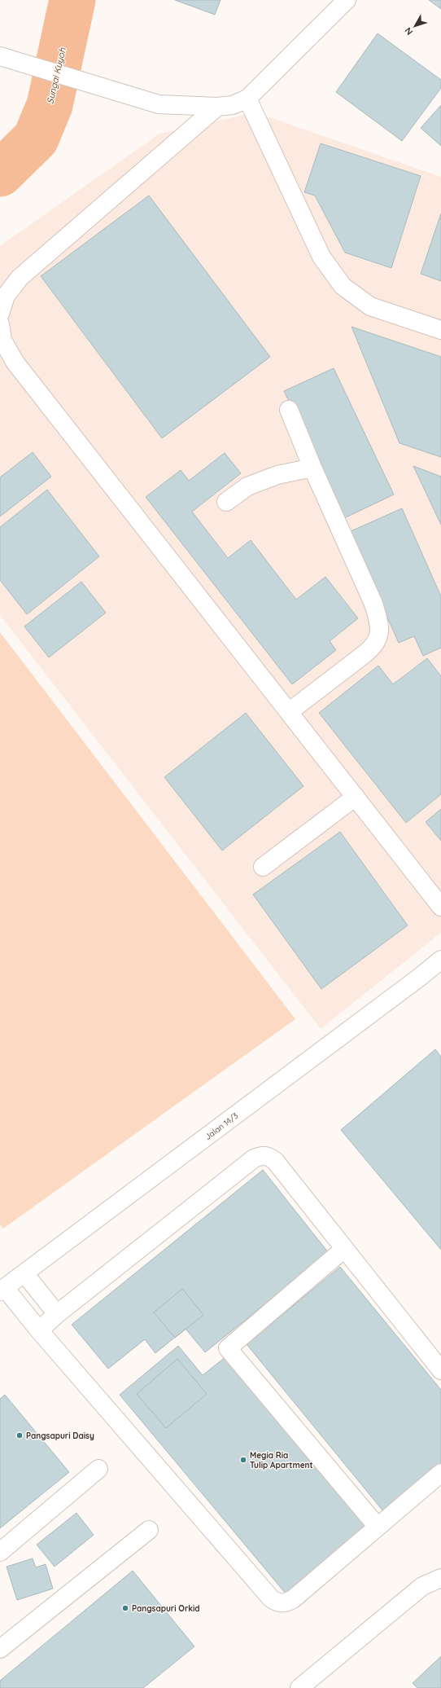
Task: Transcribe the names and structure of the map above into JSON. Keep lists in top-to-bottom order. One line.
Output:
{"streets":{"street":["Jalan 14/3"]},"water":["Sungai Kuyoh"],"places":["Pangsapuri Daisy","Megia Ria Tulip Apartment","Pangsapuri Orkid"],"north":"bottom left"}
